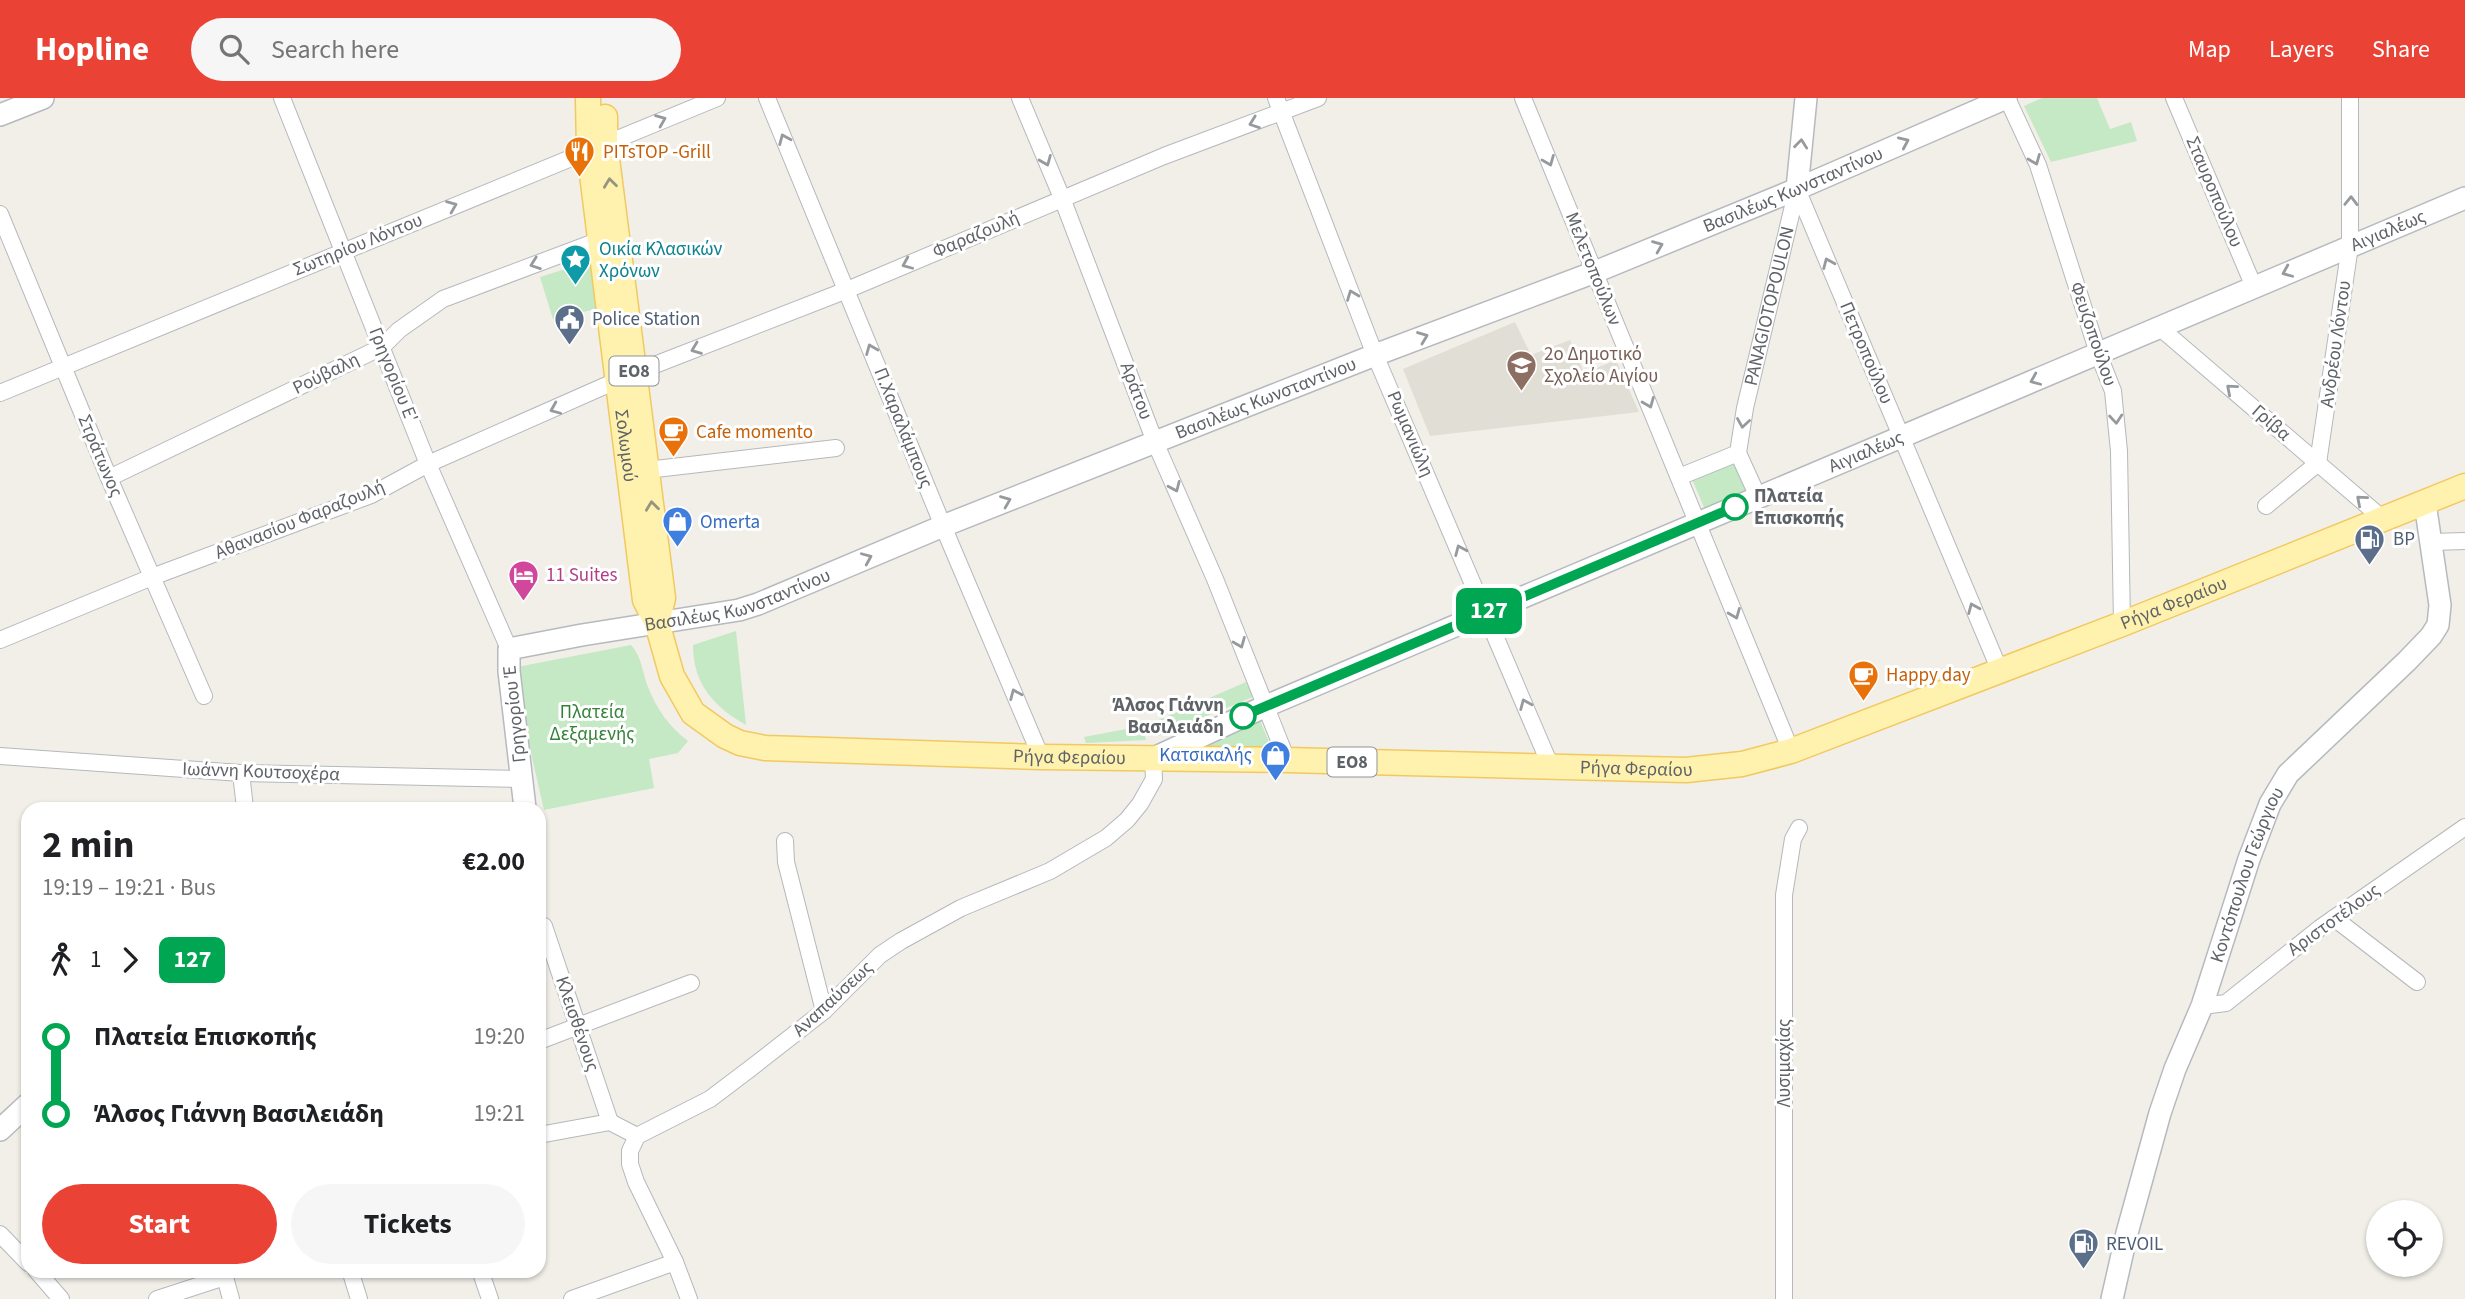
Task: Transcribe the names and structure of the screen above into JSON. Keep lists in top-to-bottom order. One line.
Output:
{"streets":{"main road":["ΕΟ8","Σολωμού","Ρήγα Φεραίου"],"street":["Βασιλέως Κωνσταντίνου","Σταυροπούλου","Αιγιαλέως","Φαραζουλή","Σωτηρίου Λόντου","Μελετοπούλων","PANAGIOTOPOULON","Φευζοπούλου","Ανδρέου Λόντου","Πετροπούλου","Ρούβαλη","Γρηγορίου Ε'","Αράτου","Γρίβα","Π.Χαραλάμπους","Ρωμανιώλη","Στράτωνος","Αθανασίου Φαραζουλή","Γρηγορίου Έ","Ιωάννη Κουτσοχέρα","Κοντόπουλου Γεώργιου","Αριστοτέλους","Αναπαύσεως","Κλεισθένους","Λυσιμαχίας"]},"crossings":[["Βασιλέως Κωνσταντίνου","Μελετοπούλων"],["Βασιλέως Κωνσταντίνου","PANAGIOTOPOULON"],["Βασιλέως Κωνσταντίνου","Φευζοπούλου"],["Βασιλέως Κωνσταντίνου","Πετροπούλου"],["Βασιλέως Κωνσταντίνου","Γρηγορίου Ε'"],["Βασιλέως Κωνσταντίνου","Αράτου"],["Βασιλέως Κωνσταντίνου","Π.Χαραλάμπους"],["Βασιλέως Κωνσταντίνου","Ρωμανιώλη"],["Βασιλέως Κωνσταντίνου","Σολωμού"],["Βασιλέως Κωνσταντίνου","Γρηγορίου Έ"],["Σταυροπούλου","Αιγιαλέως"],["Αιγιαλέως","Μελετοπούλων"],["Αιγιαλέως","Φευζοπούλου"],["Αιγιαλέως","Ανδρέου Λόντου"],["Αιγιαλέως","Πετροπούλου"],["Αιγιαλέως","Αράτου"],["Αιγιαλέως","Γρίβα"],["Αιγιαλέως","Ρωμανιώλη"],["Αιγιαλέως","Ρήγα Φεραίου"],["Αιγιαλέως","Αναπαύσεως"],["Φαραζουλή","Αράτου"],["Φαραζουλή","Π.Χαραλάμπους"],["Φαραζουλή","Ρωμανιώλη"],["Φαραζουλή","Σολωμού"],["Φαραζουλή","Αθανασίου Φαραζουλή"],["Σωτηρίου Λόντου","Γρηγορίου Ε'"],["Σωτηρίου Λόντου","Σολωμού"],["Σωτηρίου Λόντου","Στράτωνος"],["Μελετοπούλων","Ρήγα Φεραίου"],["PANAGIOTOPOULON","Πετροπούλου"],["Φευζοπούλου","Ρήγα Φεραίου"],["Ανδρέου Λόντου","Γρίβα"],["Πετροπούλου","Ρήγα Φεραίου"],["Ρούβαλη","Γρηγορίου Ε'"],["Ρούβαλη","Σολωμού"],["Ρούβαλη","Στράτωνος"],["Γρηγορίου Ε'","Αθανασίου Φαραζουλή"],["Γρηγορίου Ε'","Γρηγορίου Έ"],["Αράτου","Ρήγα Φεραίου"],["Γρίβα","Ρήγα Φεραίου"],["Π.Χαραλάμπους","Ρήγα Φεραίου"],["Ρωμανιώλη","Ρήγα Φεραίου"],["Σολωμού","Αθανασίου Φαραζουλή"],["Σολωμού","Ρήγα Φεραίου"],["Στράτωνος","Αθανασίου Φαραζουλή"],["Ρήγα Φεραίου","Κοντόπουλου Γεώργιου"],["Ρήγα Φεραίου","Αναπαύσεως"],["Γρηγορίου Έ","Ιωάννη Κουτσοχέρα"],["Κοντόπουλου Γεώργιου","Αριστοτέλους"]],"one_way":["Βασιλέως Κωνσταντίνου","Φαραζουλή","Σωτηρίου Λόντου","Μελετοπούλων","Φευζοπούλου","Ανδρέου Λόντου","Πετροπούλου","Ρούβαλη","Αράτου","Γρίβα","Π.Χαραλάμπους","Ρωμανιώλη"],"parks":["Πλατεία Δεξαμενής"],"places":{"restaurant":["PITsTOP -Grill"],"place":["Οικία Κλασικών Χρόνων"],"public building":["Police Station"],"school or university":["2ο Δημοτικό Σχολείο Αιγίου"],"cafe":["Cafe momento","Happy day"],"other":["Πλατεία Επισκοπής","Άλσος Γιάννη Βασιλειάδη"],"shop":["Omerta","Κατσικαλής"],"fuel station":["BP","REVOIL"],"hotel":["11 Suites"]},"lines":["bus line 127"],"page":{"header":"Hopline","search":"Search here","nav":["Map","Layers","Share"],"on_map":"127","heading":["2 min","19:19 – 19:21 · Bus","€2.00"],"legs":["1","127"],"list":[{"name":"Πλατεία Επισκοπής","value":"19:20"},{"name":"Άλσος Γιάννη Βασιλειάδη","value":"19:21"}],"buttons":["Start","Tickets"]}}
